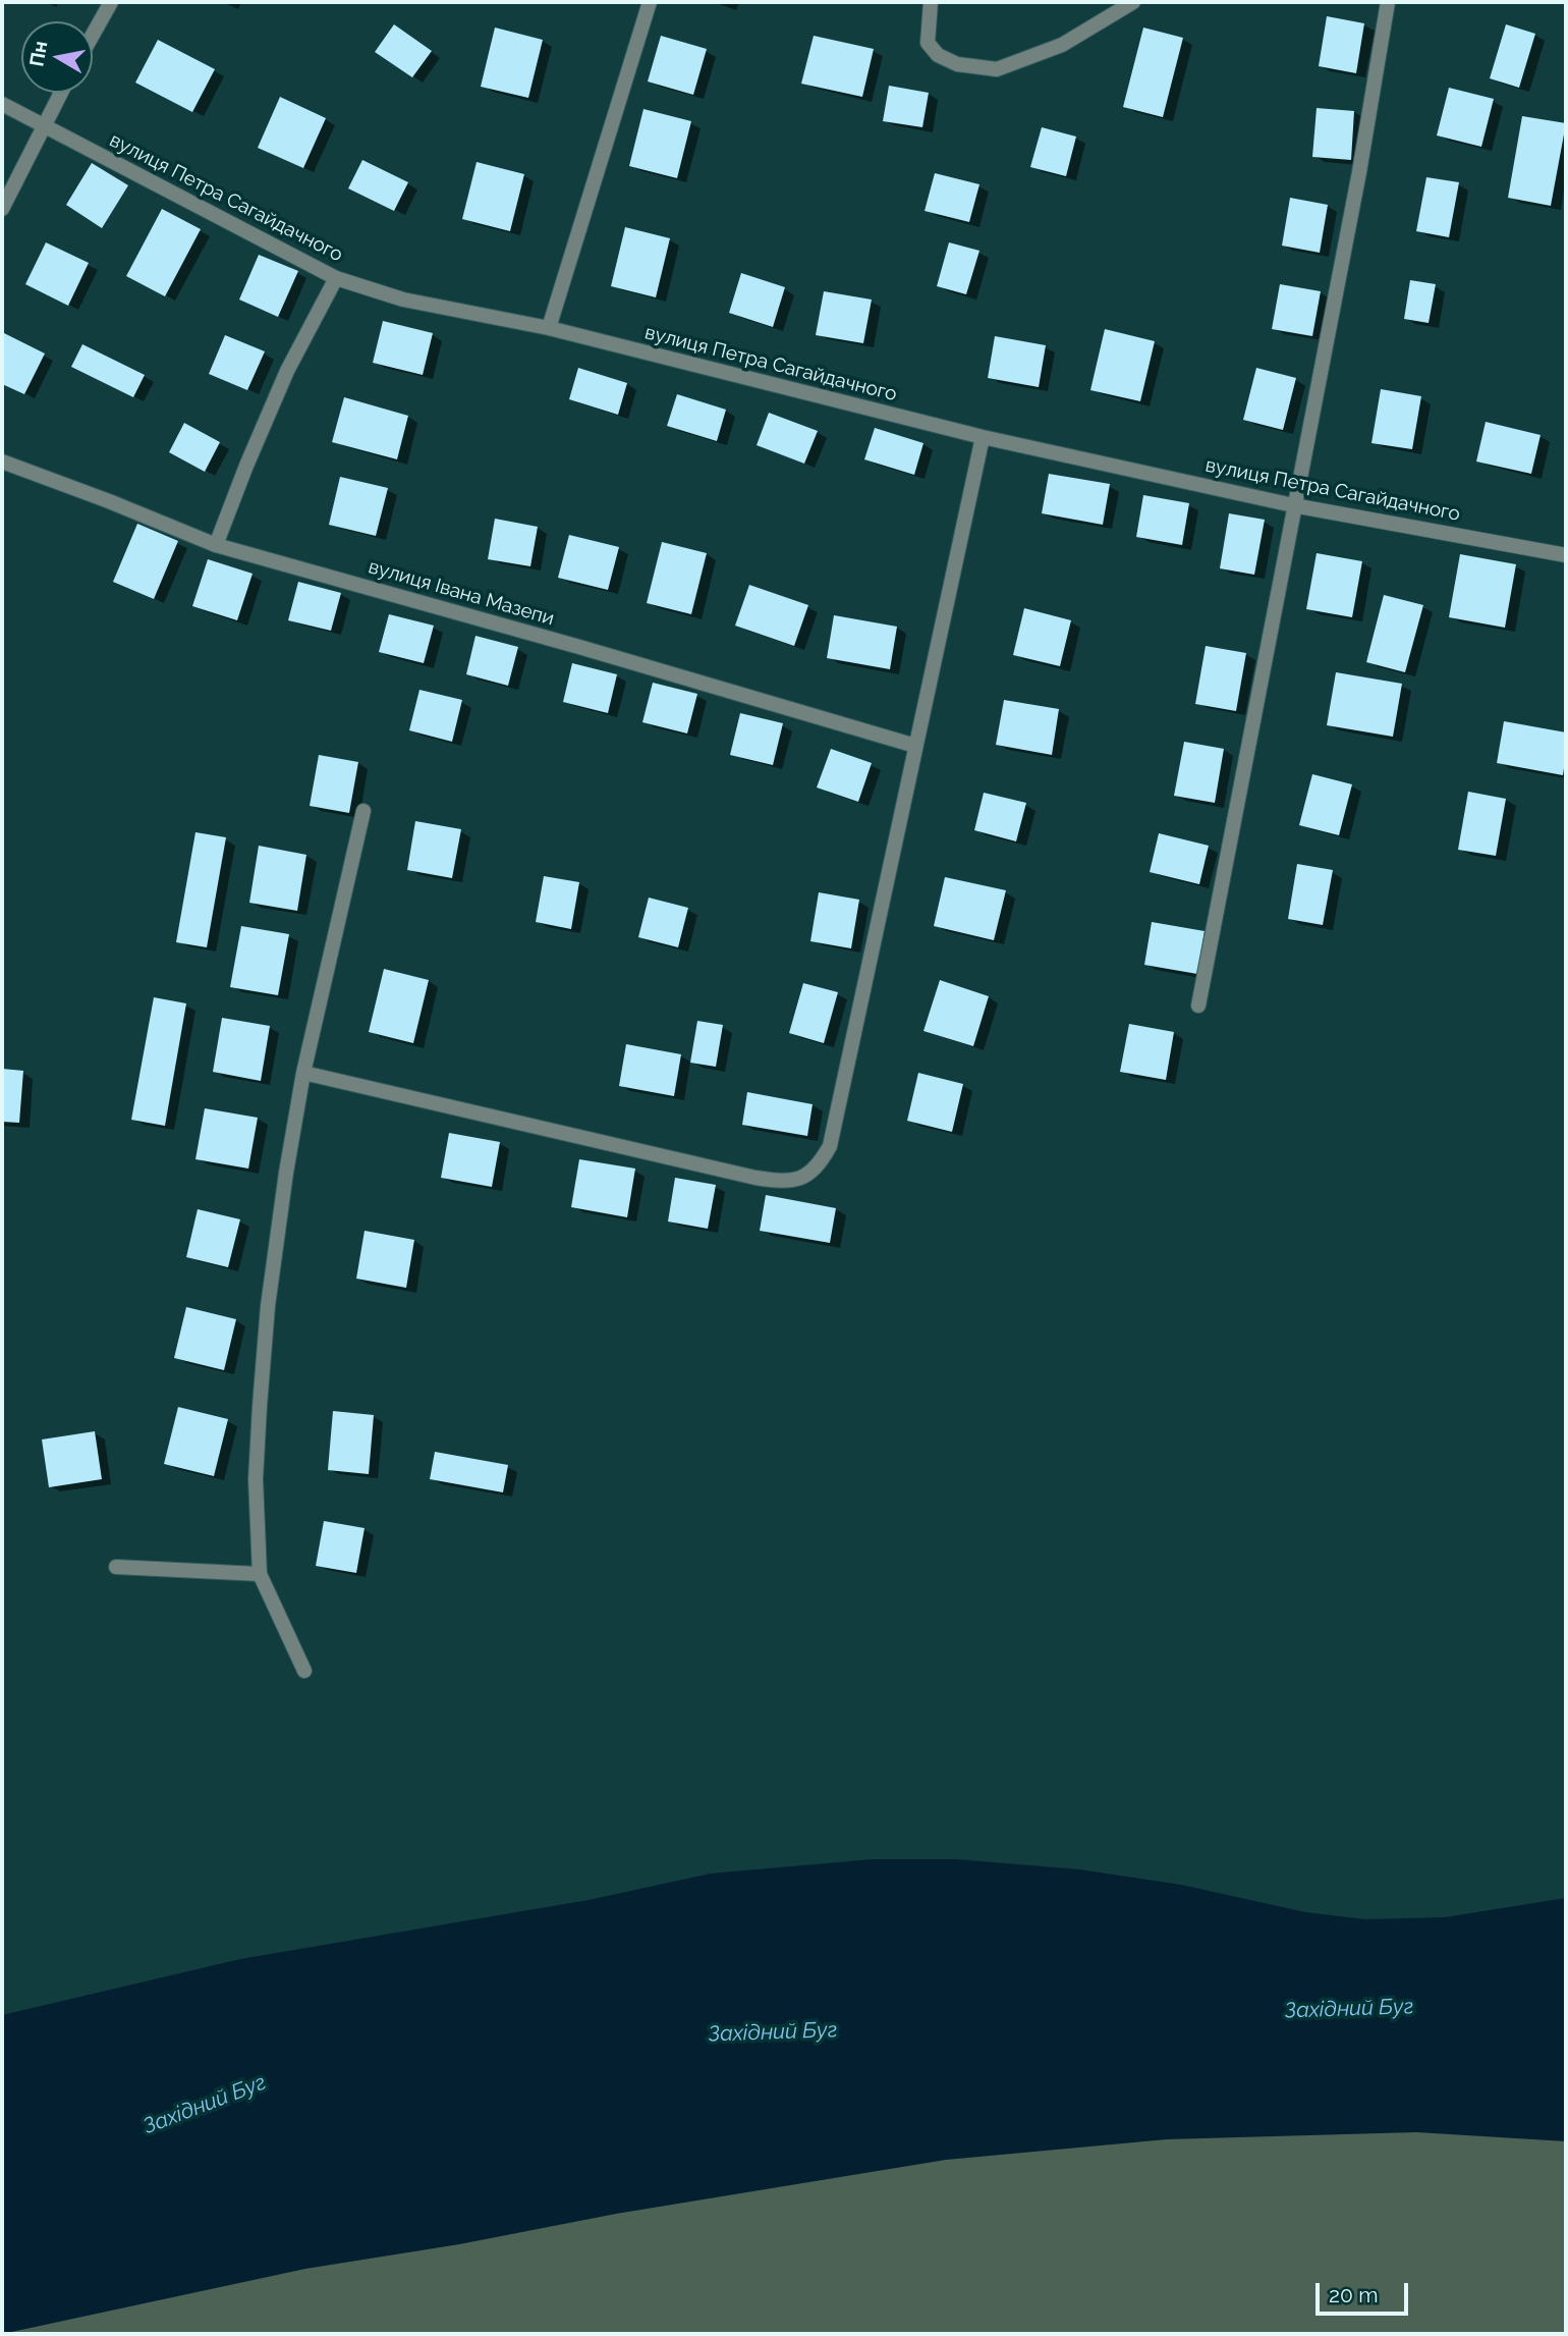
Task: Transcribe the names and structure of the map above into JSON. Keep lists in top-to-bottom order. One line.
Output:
{"streets":{"street":["вулиця Петра Сагайдачного","вулиця Івана Мазепи"]},"water":["Західний Буг"],"scale_bar":"20 m","north":"left"}
